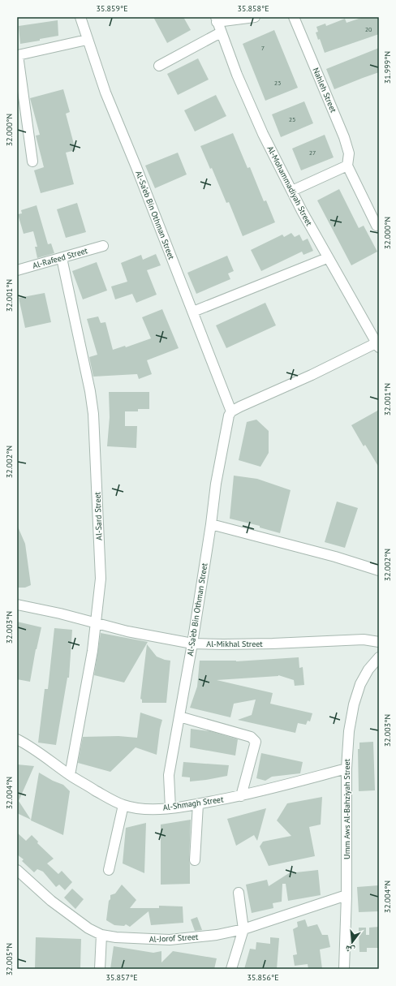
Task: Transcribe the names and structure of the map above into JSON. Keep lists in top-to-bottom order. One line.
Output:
{"streets":{"street":["Nahleh Street","Al-Mohammadiyah Street","Al-Sa‘eb Bin Othman Street","Al-Rafeed Street","Al-Sard Street","Al-Mikhal Street","Al-Shmagh Street","Umm Aws Al-Bahziyah Street","Al-Jorof Street"]},"crossings":[["Al-Sa‘eb Bin Othman Street","Al-Mikhal Street"],["Al-Sa‘eb Bin Othman Street","Al-Shmagh Street"],["Al-Rafeed Street","Al-Sard Street"],["Al-Sard Street","Al-Mikhal Street"],["Al-Sard Street","Al-Shmagh Street"],["Al-Shmagh Street","Umm Aws Al-Bahziyah Street"],["Umm Aws Al-Bahziyah Street","Al-Jorof Street"]],"house_numbers":["20","7","23","25","27"],"north":"bottom","coordinates":["35.859°E","35.858°E","31.999°N","32.000°N","32.001°N","32.002°N","32.003°N","32.004°N","32.005°N","35.857°E","35.856°E"]}
